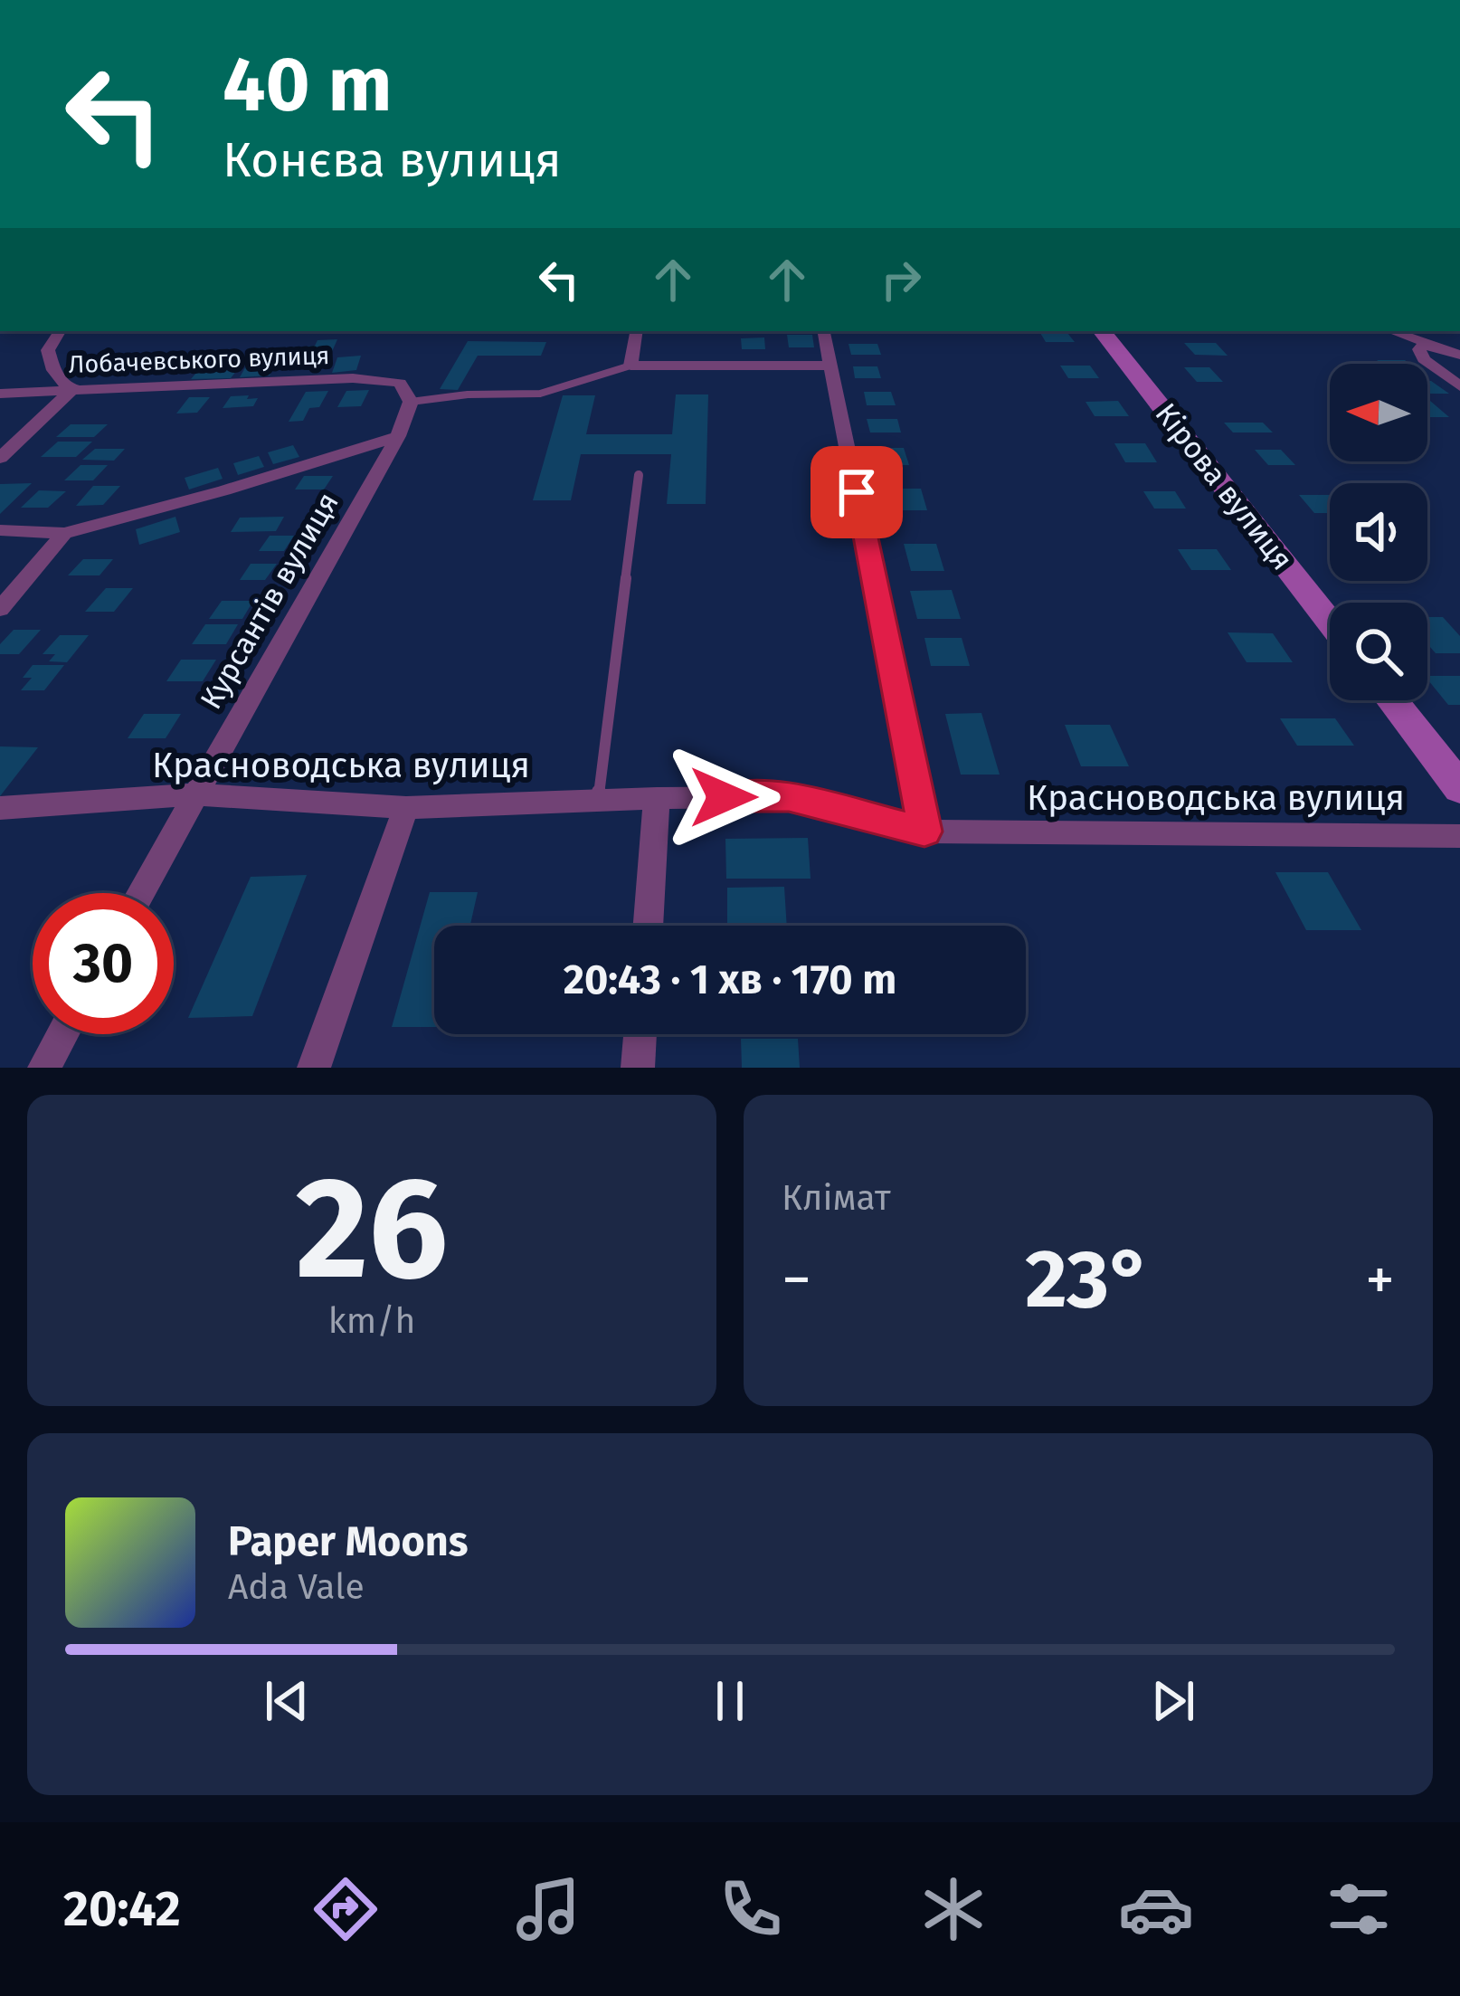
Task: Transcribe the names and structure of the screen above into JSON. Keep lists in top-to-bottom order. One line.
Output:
{"streets":{"main road":["Кірова вулиця"],"street":["Лобачевського вулиця","Курсантів вулиця","Красноводська вулиця"]},"crossings":[["Лобачевського вулиця","Курсантів вулиця"],["Курсантів вулиця","Красноводська вулиця"]],"north":"left","page":{"turn":["40 m","Конєва вулиця"],"limit":"30","trip":"20:43 · 1 хв · 170 m","tile":[["26","km/h"],"Клімат"],"heat":["−","23°","+"],"song":["Paper Moons","Ada Vale"],"tabs":"20:42"}}
